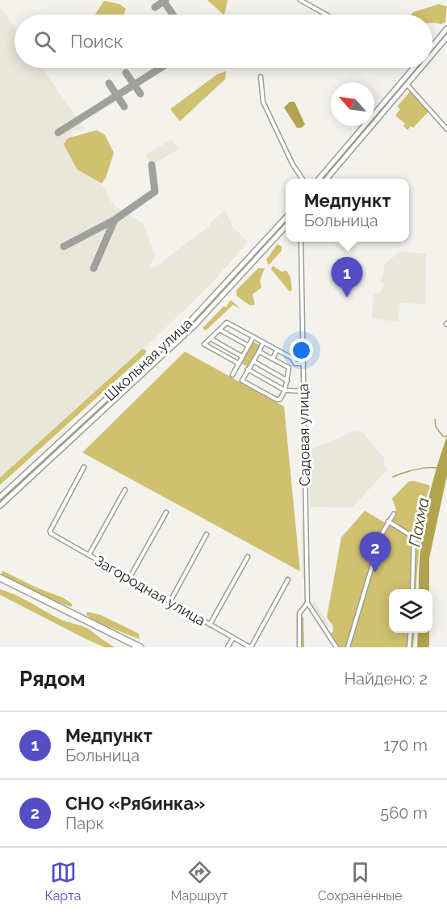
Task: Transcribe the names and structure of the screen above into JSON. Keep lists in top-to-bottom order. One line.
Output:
{"streets":{"main road":["Школьная улица"],"street":["Садовая улица","Загородная улица"]},"water":["Пахма"],"north":"top left","page":{"search":"Поиск","popup":["Медпункт","Больница"],"pins":["1","2"],"heading":["Рядом","Найдено: 2"],"list":[{"mark":"1","name":"Медпункт","note":"Больница","value":"170 m"},{"mark":"2","name":"СНО «Рябинка»","note":"Парк","value":"560 m"}],"nav":["Карта","Маршрут","Сохранённые"]}}
